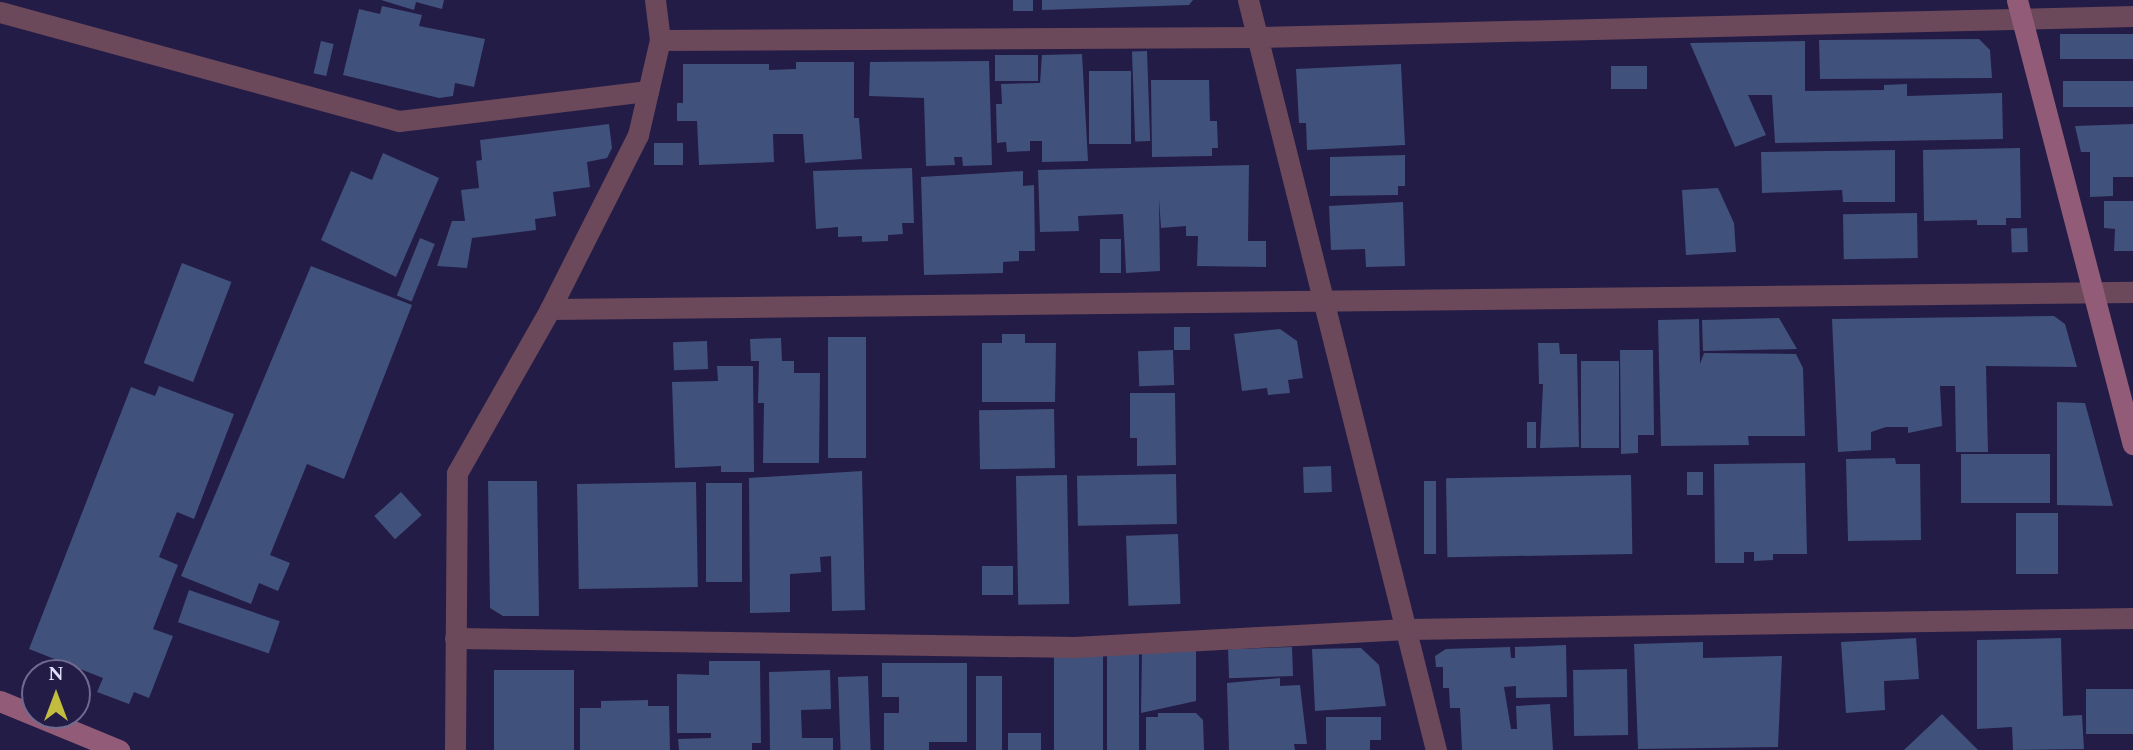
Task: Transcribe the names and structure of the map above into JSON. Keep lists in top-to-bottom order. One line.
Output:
{"north":"top"}
